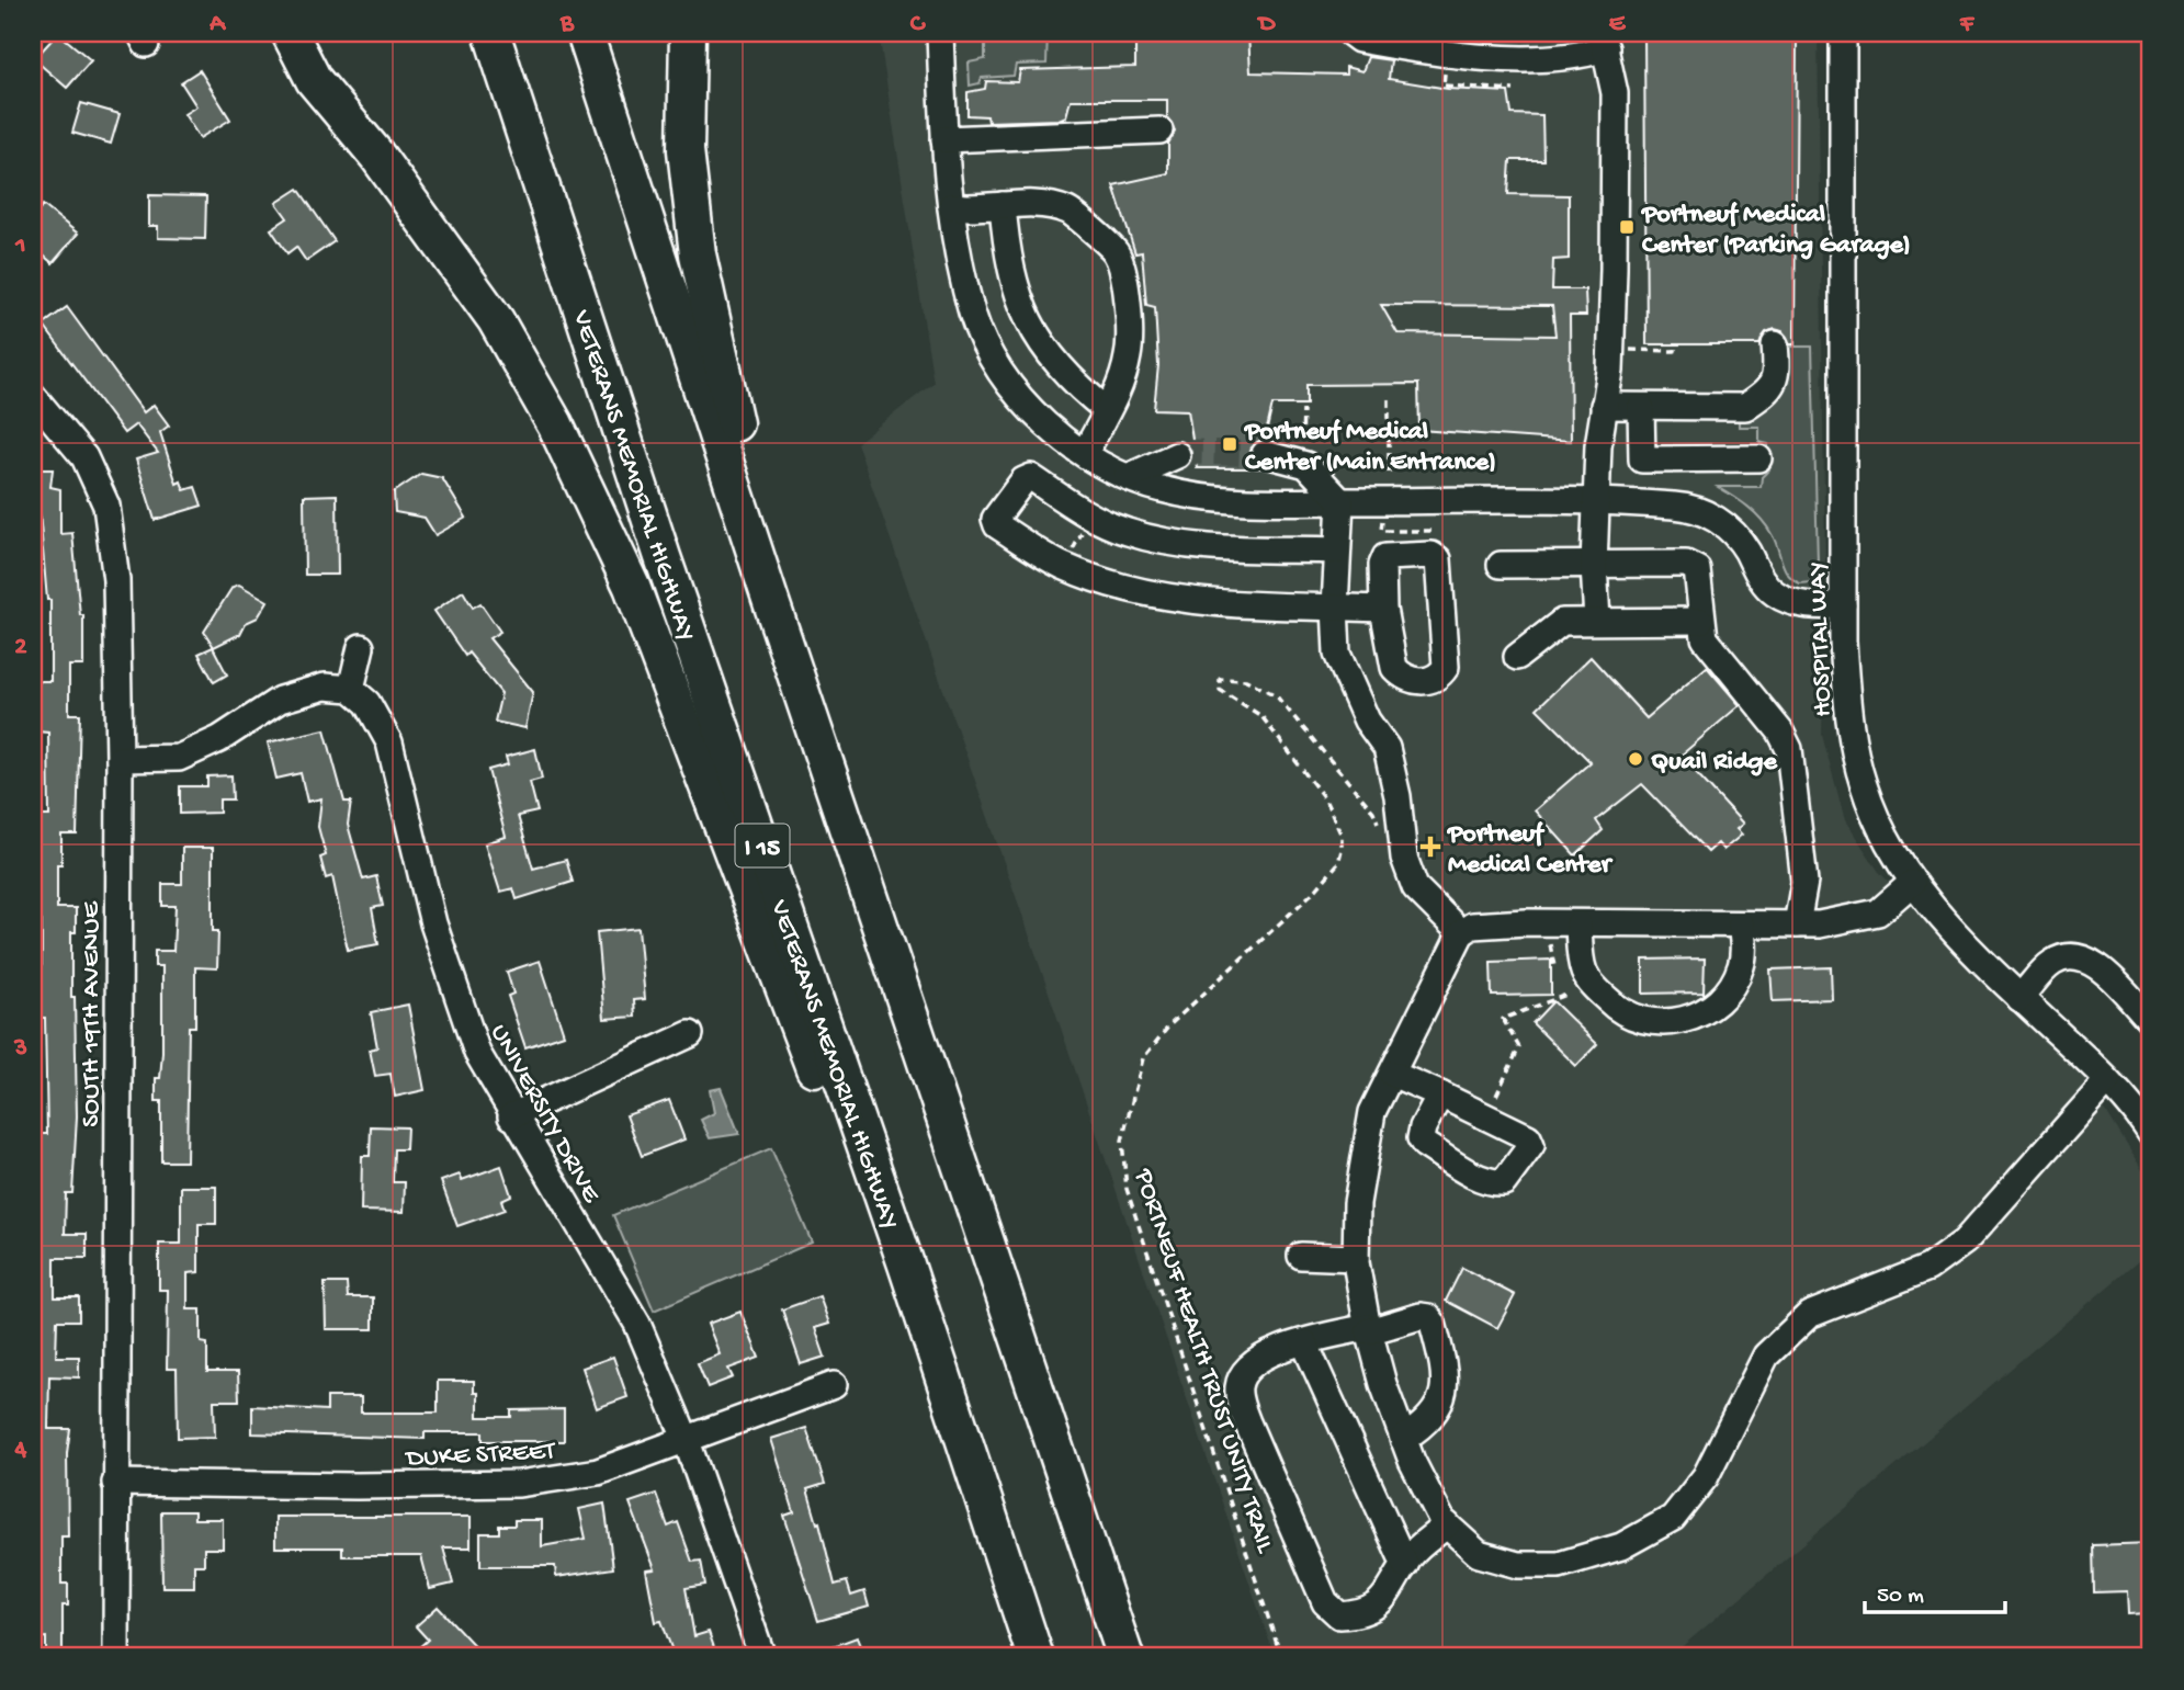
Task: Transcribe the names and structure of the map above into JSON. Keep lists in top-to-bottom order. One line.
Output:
{"streets":{"highway":["VETERANS MEMORIAL HIGHWAY","I 15"],"street":["HOSPITAL WAY","SOUTH 19TH AVENUE","UNIVERSITY DRIVE","DUKE STREET"],"path":["PORTNEUF HEALTH TRUST UNITY TRAIL"]},"crossings":[["SOUTH 19TH AVENUE","DUKE STREET"],["UNIVERSITY DRIVE","DUKE STREET"]],"places":{"transit":["Portneuf Medical Center (Parking Garage)","Portneuf Medical Center (Main Entrance)"],"other":["Quail Ridge"],"health":["Portneuf Medical Center"]},"scale_bar":"50 m","grid":{"columns":["A","B","C","D","E","F"],"rows":["1","2","3","4"]}}
